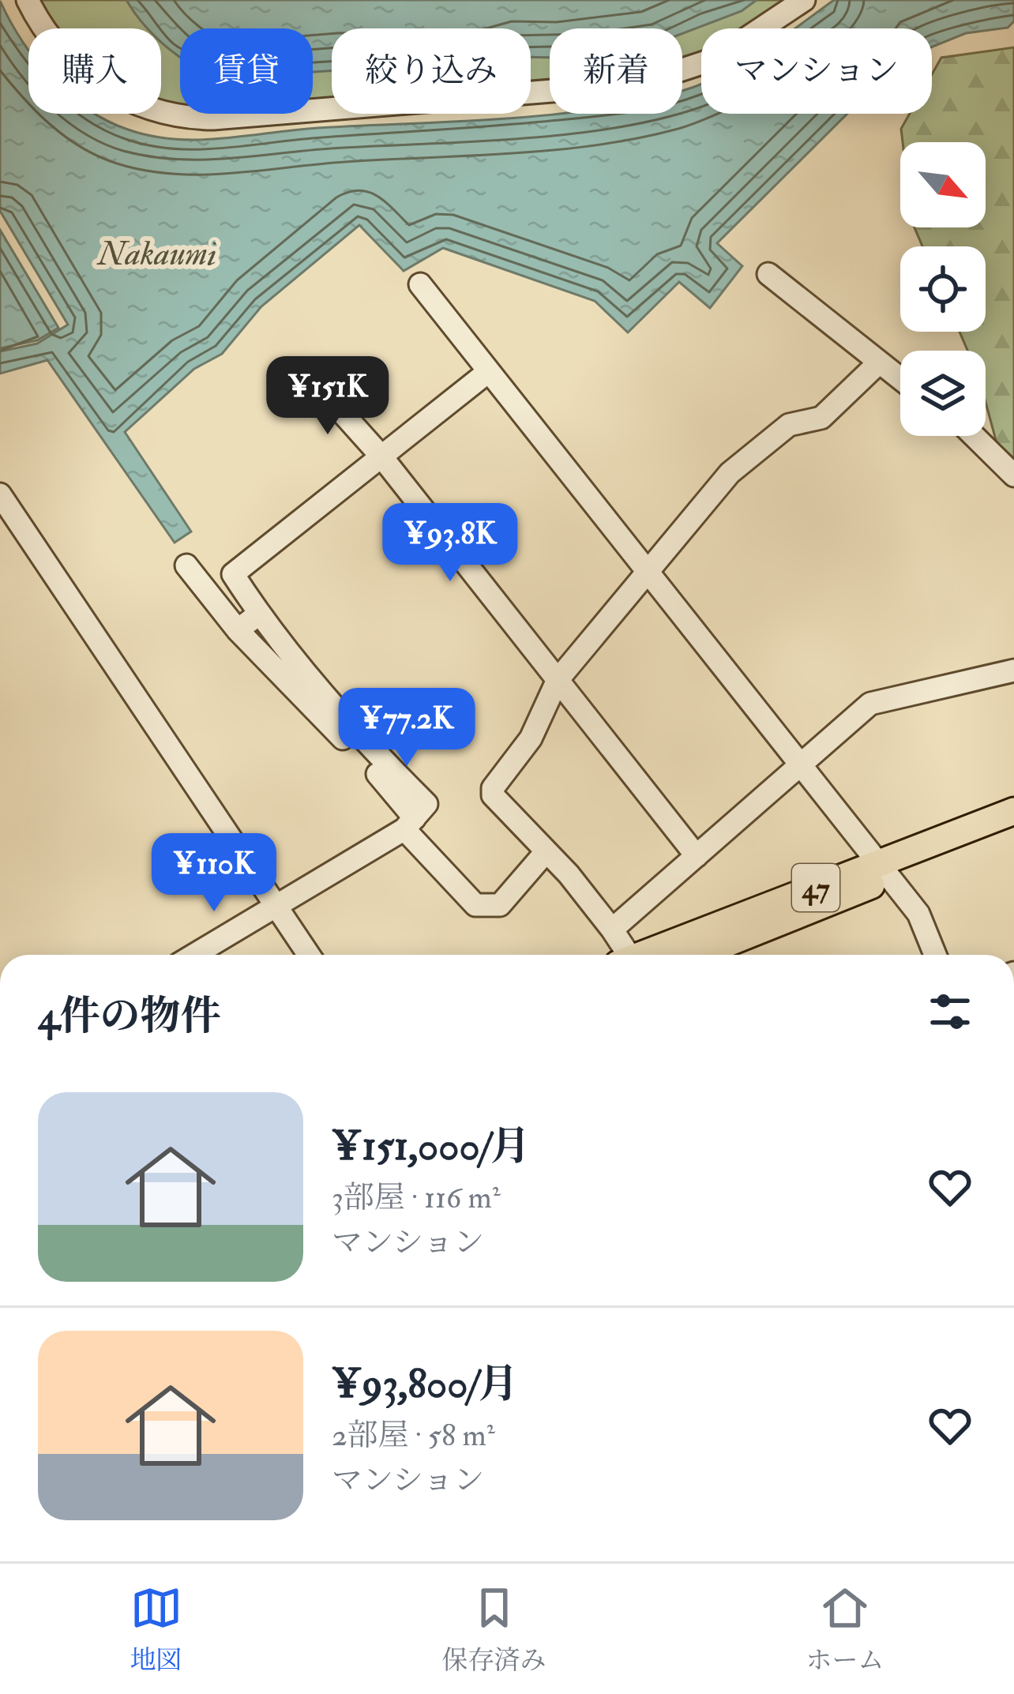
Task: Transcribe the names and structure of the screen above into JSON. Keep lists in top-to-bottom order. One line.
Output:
{"streets":{"main road":["47"]},"water":["Nakaumi"],"north":"bottom right","page":{"chip":["購入","賃貸","絞り込み","新着","マンション"],"price":["¥151K","¥93.8K","¥77.2K","¥110K"],"heading":"4件の物件","list":[{"name":"¥151,000/月","note":"3部屋 · 116 m² · マンション"},{"name":"¥93,800/月","note":"2部屋 · 58 m² · マンション"}],"tabs":["地図","保存済み","ホーム"]}}
